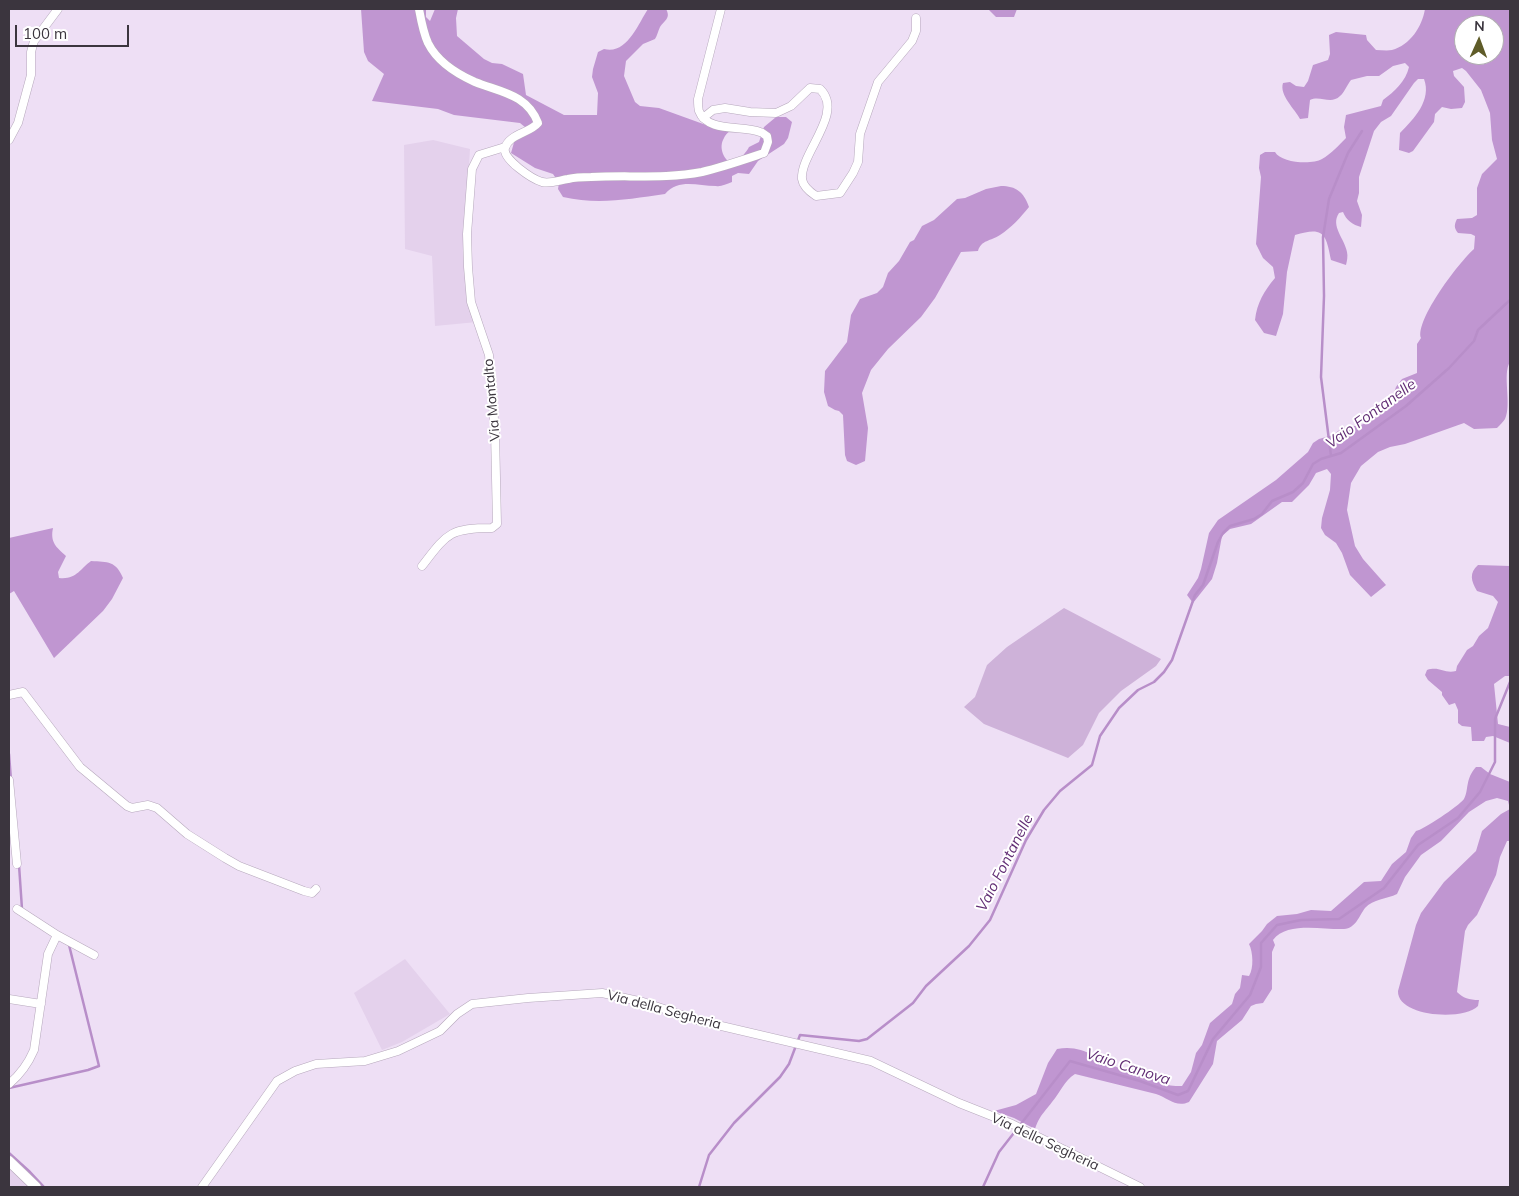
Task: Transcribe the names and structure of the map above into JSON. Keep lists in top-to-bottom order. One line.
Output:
{"streets":{"street":["Via Montalto","Via della Segheria"]},"water":["Vaio Fontanelle","Vaio Canova"],"scale_bar":"100 m","north":"top"}
